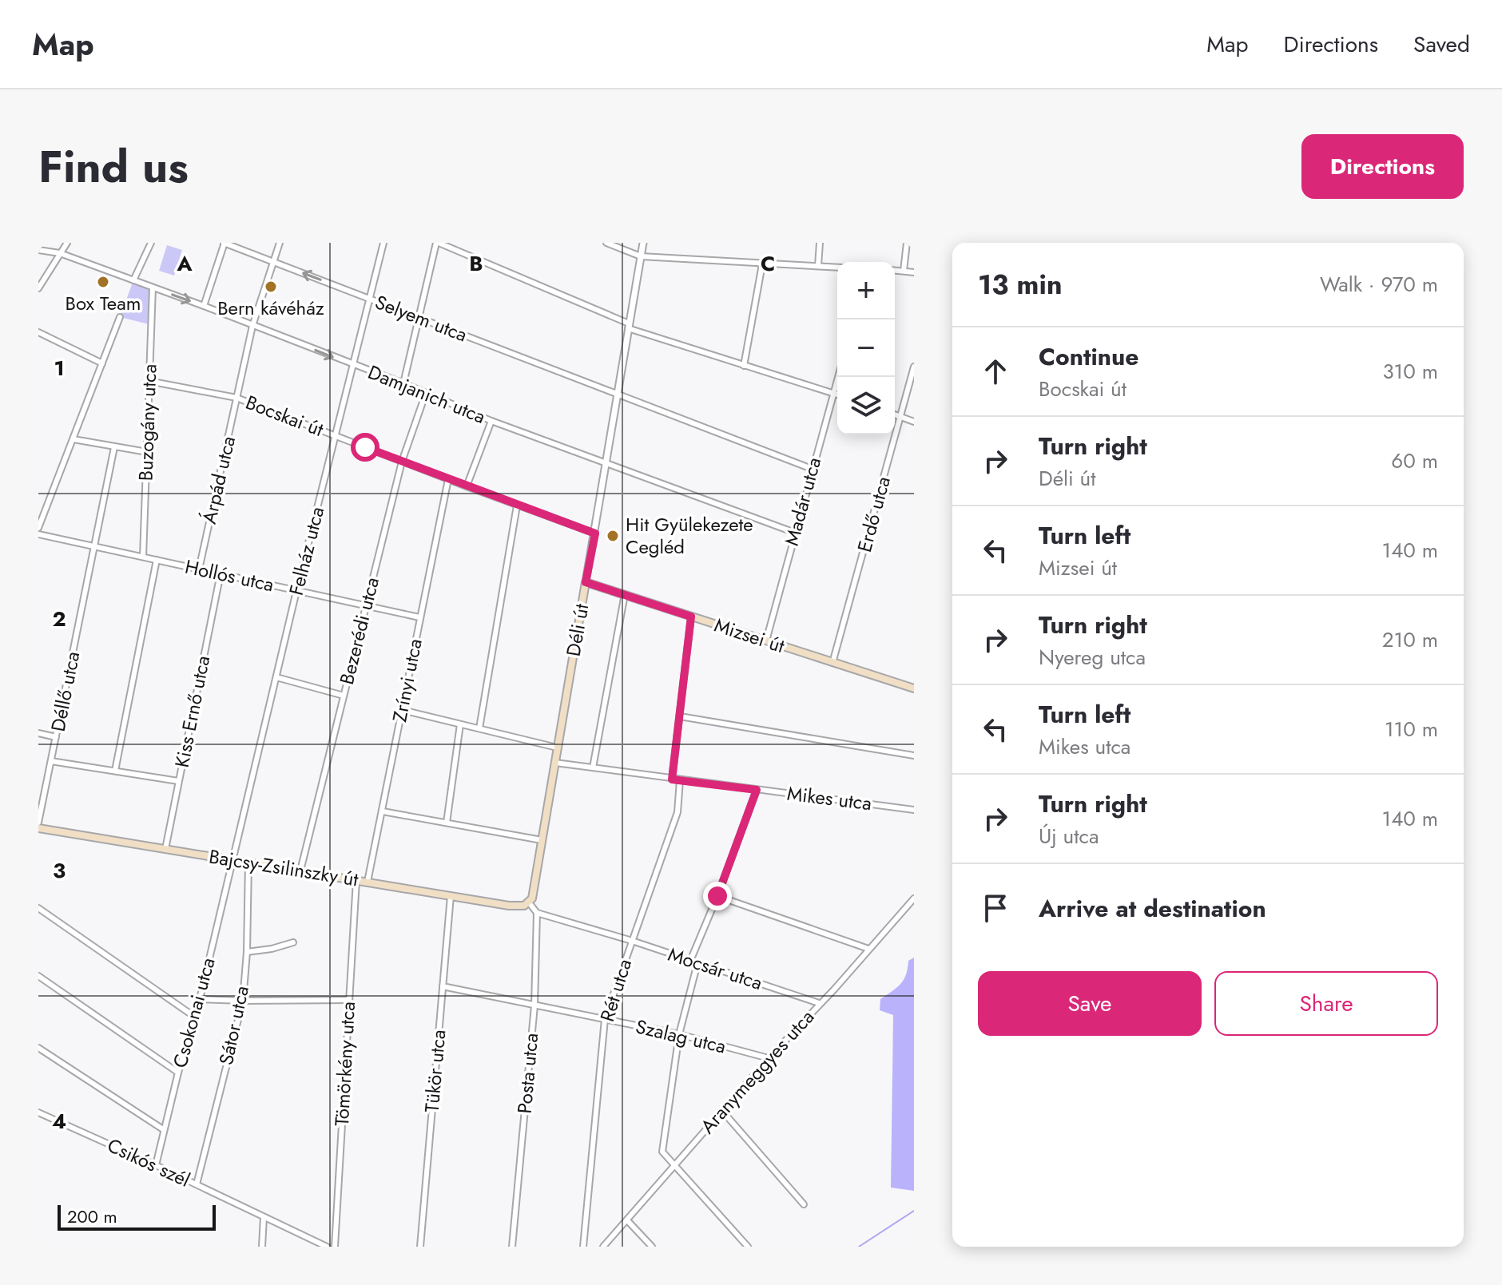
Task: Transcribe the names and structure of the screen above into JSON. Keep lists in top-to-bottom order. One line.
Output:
{"streets":{"main road":["Déli út","Mizsei út","Bajcsy-Zsilinszky út"],"street":["Selyem utca","Damjanich utca","Bocskai út","Buzogány utca","Árpád utca","Madár utca","Erdő utca","Felház utca","Hollós utca","Bezerédi utca","Zrínyi utca","Déllő utca","Kiss Ernő utca","Mikes utca","Mocsár utca","Rét utca","Csokonai utca","Sátor utca","Szalag utca","Tömörkény utca","Tükör utca","Aranymeggyes utca","Posta utca","Csikós szél"]},"crossings":[["Selyem utca","Árpád utca"],["Selyem utca","Madár utca"],["Selyem utca","Felház utca"],["Selyem utca","Déli út"],["Damjanich utca","Buzogány utca"],["Damjanich utca","Árpád utca"],["Damjanich utca","Madár utca"],["Damjanich utca","Felház utca"],["Damjanich utca","Déli út"],["Damjanich utca","Bezerédi utca"],["Bocskai út","Buzogány utca"],["Bocskai út","Árpád utca"],["Bocskai út","Felház utca"],["Bocskai út","Déli út"],["Bocskai út","Bezerédi utca"],["Bocskai út","Zrínyi utca"],["Buzogány utca","Hollós utca"],["Árpád utca","Hollós utca"],["Madár utca","Mizsei út"],["Erdő utca","Mizsei út"],["Felház utca","Hollós utca"],["Felház utca","Bajcsy-Zsilinszky út"],["Felház utca","Csokonai utca"],["Hollós utca","Bezerédi utca"],["Hollós utca","Zrínyi utca"],["Hollós utca","Déllő utca"],["Hollós utca","Kiss Ernő utca"],["Déli út","Mizsei út"],["Déli út","Mikes utca"],["Déli út","Bajcsy-Zsilinszky út"],["Bezerédi utca","Bajcsy-Zsilinszky út"],["Zrínyi utca","Bajcsy-Zsilinszky út"],["Kiss Ernő utca","Bajcsy-Zsilinszky út"],["Mikes utca","Rét utca"],["Bajcsy-Zsilinszky út","Csokonai utca"],["Bajcsy-Zsilinszky út","Sátor utca"],["Bajcsy-Zsilinszky út","Tömörkény utca"],["Bajcsy-Zsilinszky út","Tükör utca"],["Mocsár utca","Rét utca"],["Mocsár utca","Aranymeggyes utca"],["Mocsár utca","Posta utca"],["Rét utca","Szalag utca"],["Csokonai utca","Csikós szél"],["Sátor utca","Csikós szél"],["Szalag utca","Tükör utca"],["Szalag utca","Aranymeggyes utca"],["Szalag utca","Posta utca"]],"places":["Box Team","Bern kávéház","Hit Gyülekezete Cegléd"],"scale_bar":"200 m","page":{"header":"Map","nav":["Map","Directions","Saved"],"title":"Find us","buttons":["Directions",["Save","Share"]],"heading":["13 min","Walk · 970 m"],"map_buttons":["+","−"],"list":[["Continue","Bocskai út","310 m"],["Turn right","Déli út","60 m"],["Turn left","Mizsei út","140 m"],["Turn right","Nyereg utca","210 m"],["Turn left","Mikes utca","110 m"],["Turn right","Új utca","140 m"],"Arrive at destination"],"scale":"200 m"},"grid":{"columns":["A","B","C"],"rows":["1","2","3","4"]}}
